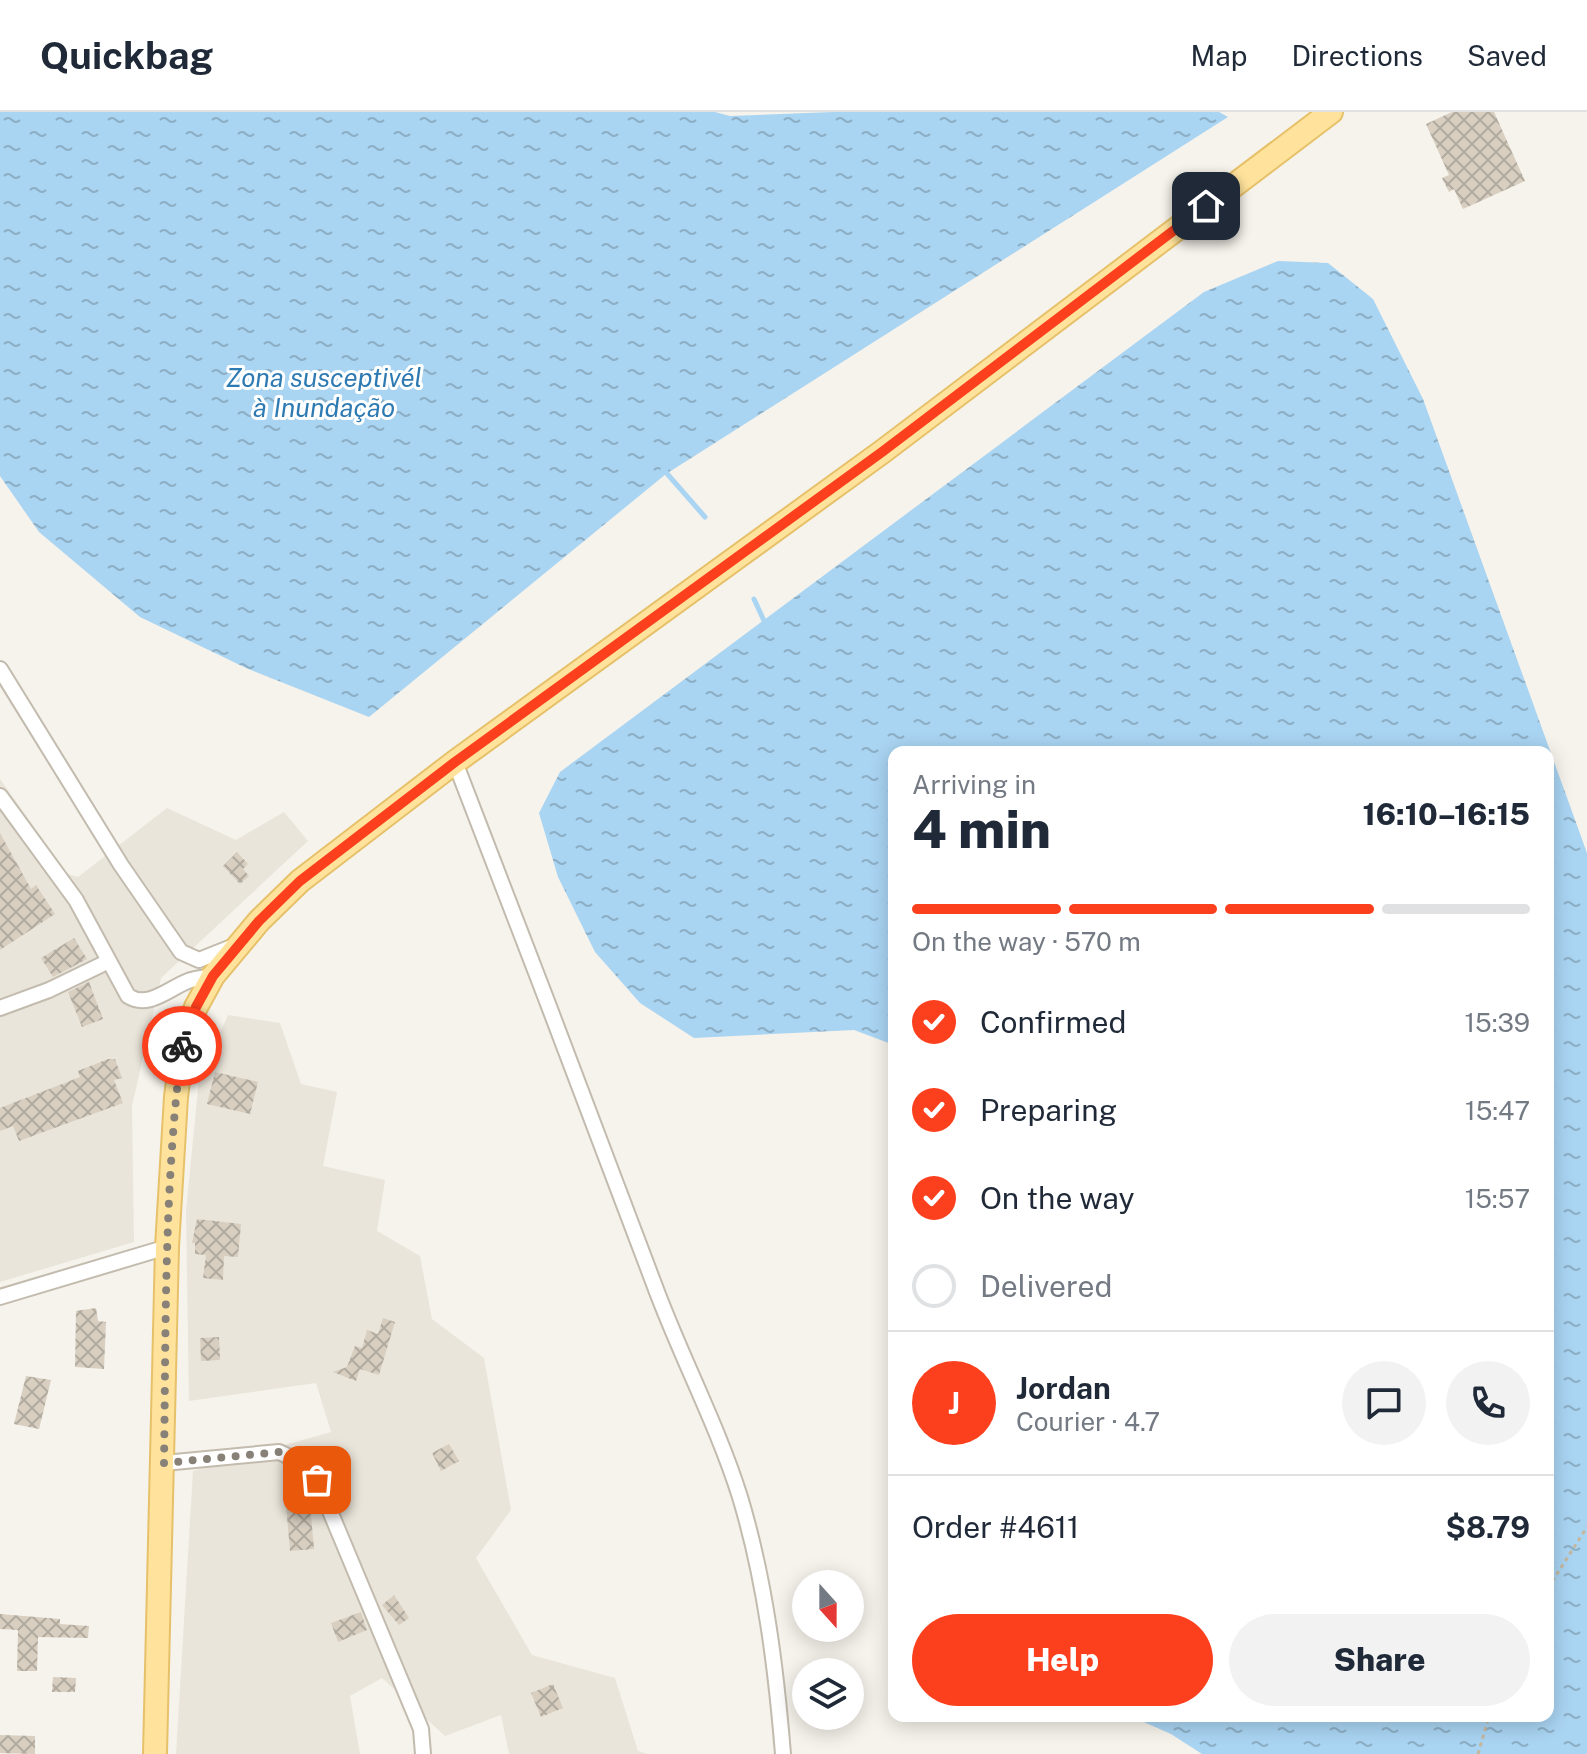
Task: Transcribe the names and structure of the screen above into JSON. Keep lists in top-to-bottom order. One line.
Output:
{"water":["Zona susceptivél à Inundação"],"north":"bottom","page":{"header":"Quickbag","nav":["Map","Directions","Saved"],"heading":["4 min","Arriving in","16:10–16:15"],"panel":["Jordan","Courier · 4.7","Order #4611","$8.79"],"bar":"On the way · 570 m","list":[["Confirmed","15:39"],["Preparing","15:47"],["On the way","15:57"],"Delivered"],"round":"J","buttons":["Help","Share"]}}
